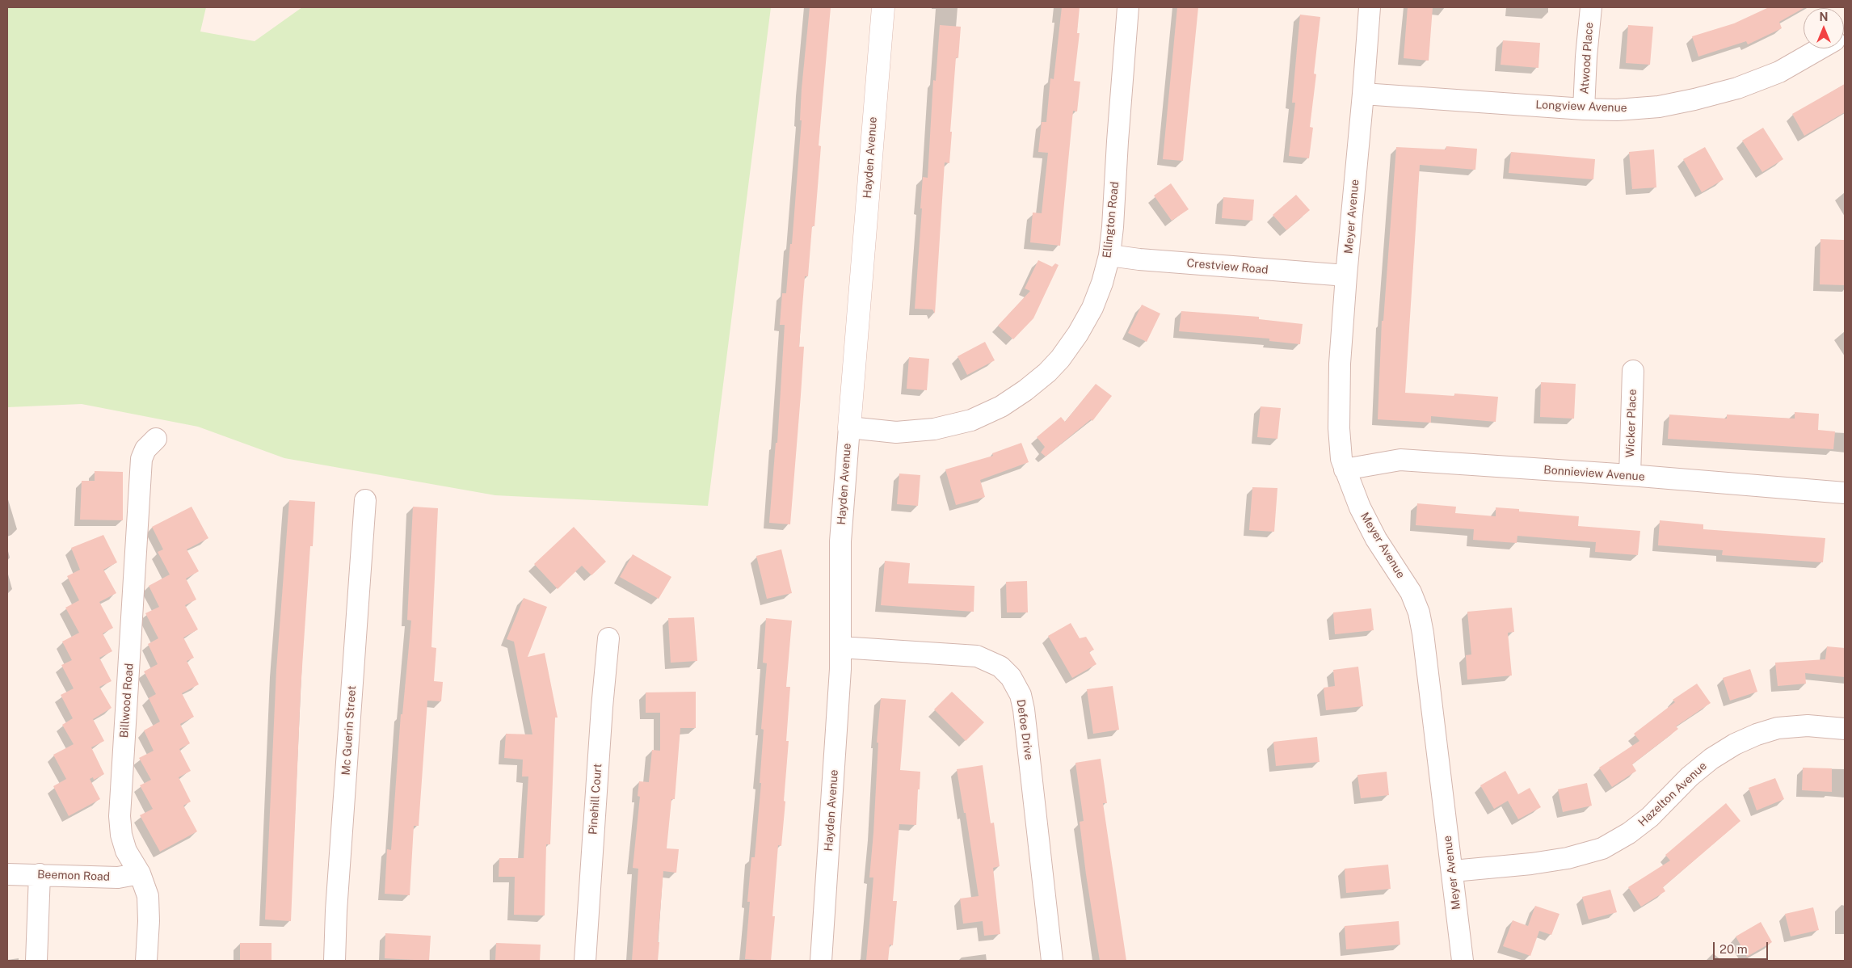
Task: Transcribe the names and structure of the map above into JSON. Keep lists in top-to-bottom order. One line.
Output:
{"streets":{"street":["Atwood Place","Longview Avenue","Hayden Avenue","Meyer Avenue","Ellington Road","Crestview Road","Wicker Place","Bonnieview Avenue","Billwood Road","Defoe Drive","Mc Guerin Street","Hazelton Avenue","Pinehill Court","Beemon Road"]},"crossings":[["Atwood Place","Longview Avenue"],["Longview Avenue","Meyer Avenue"],["Hayden Avenue","Ellington Road"],["Hayden Avenue","Defoe Drive"],["Meyer Avenue","Crestview Road"],["Meyer Avenue","Bonnieview Avenue"],["Meyer Avenue","Hazelton Avenue"],["Ellington Road","Crestview Road"],["Wicker Place","Bonnieview Avenue"],["Billwood Road","Beemon Road"]],"scale_bar":"20 m","north":"top"}
